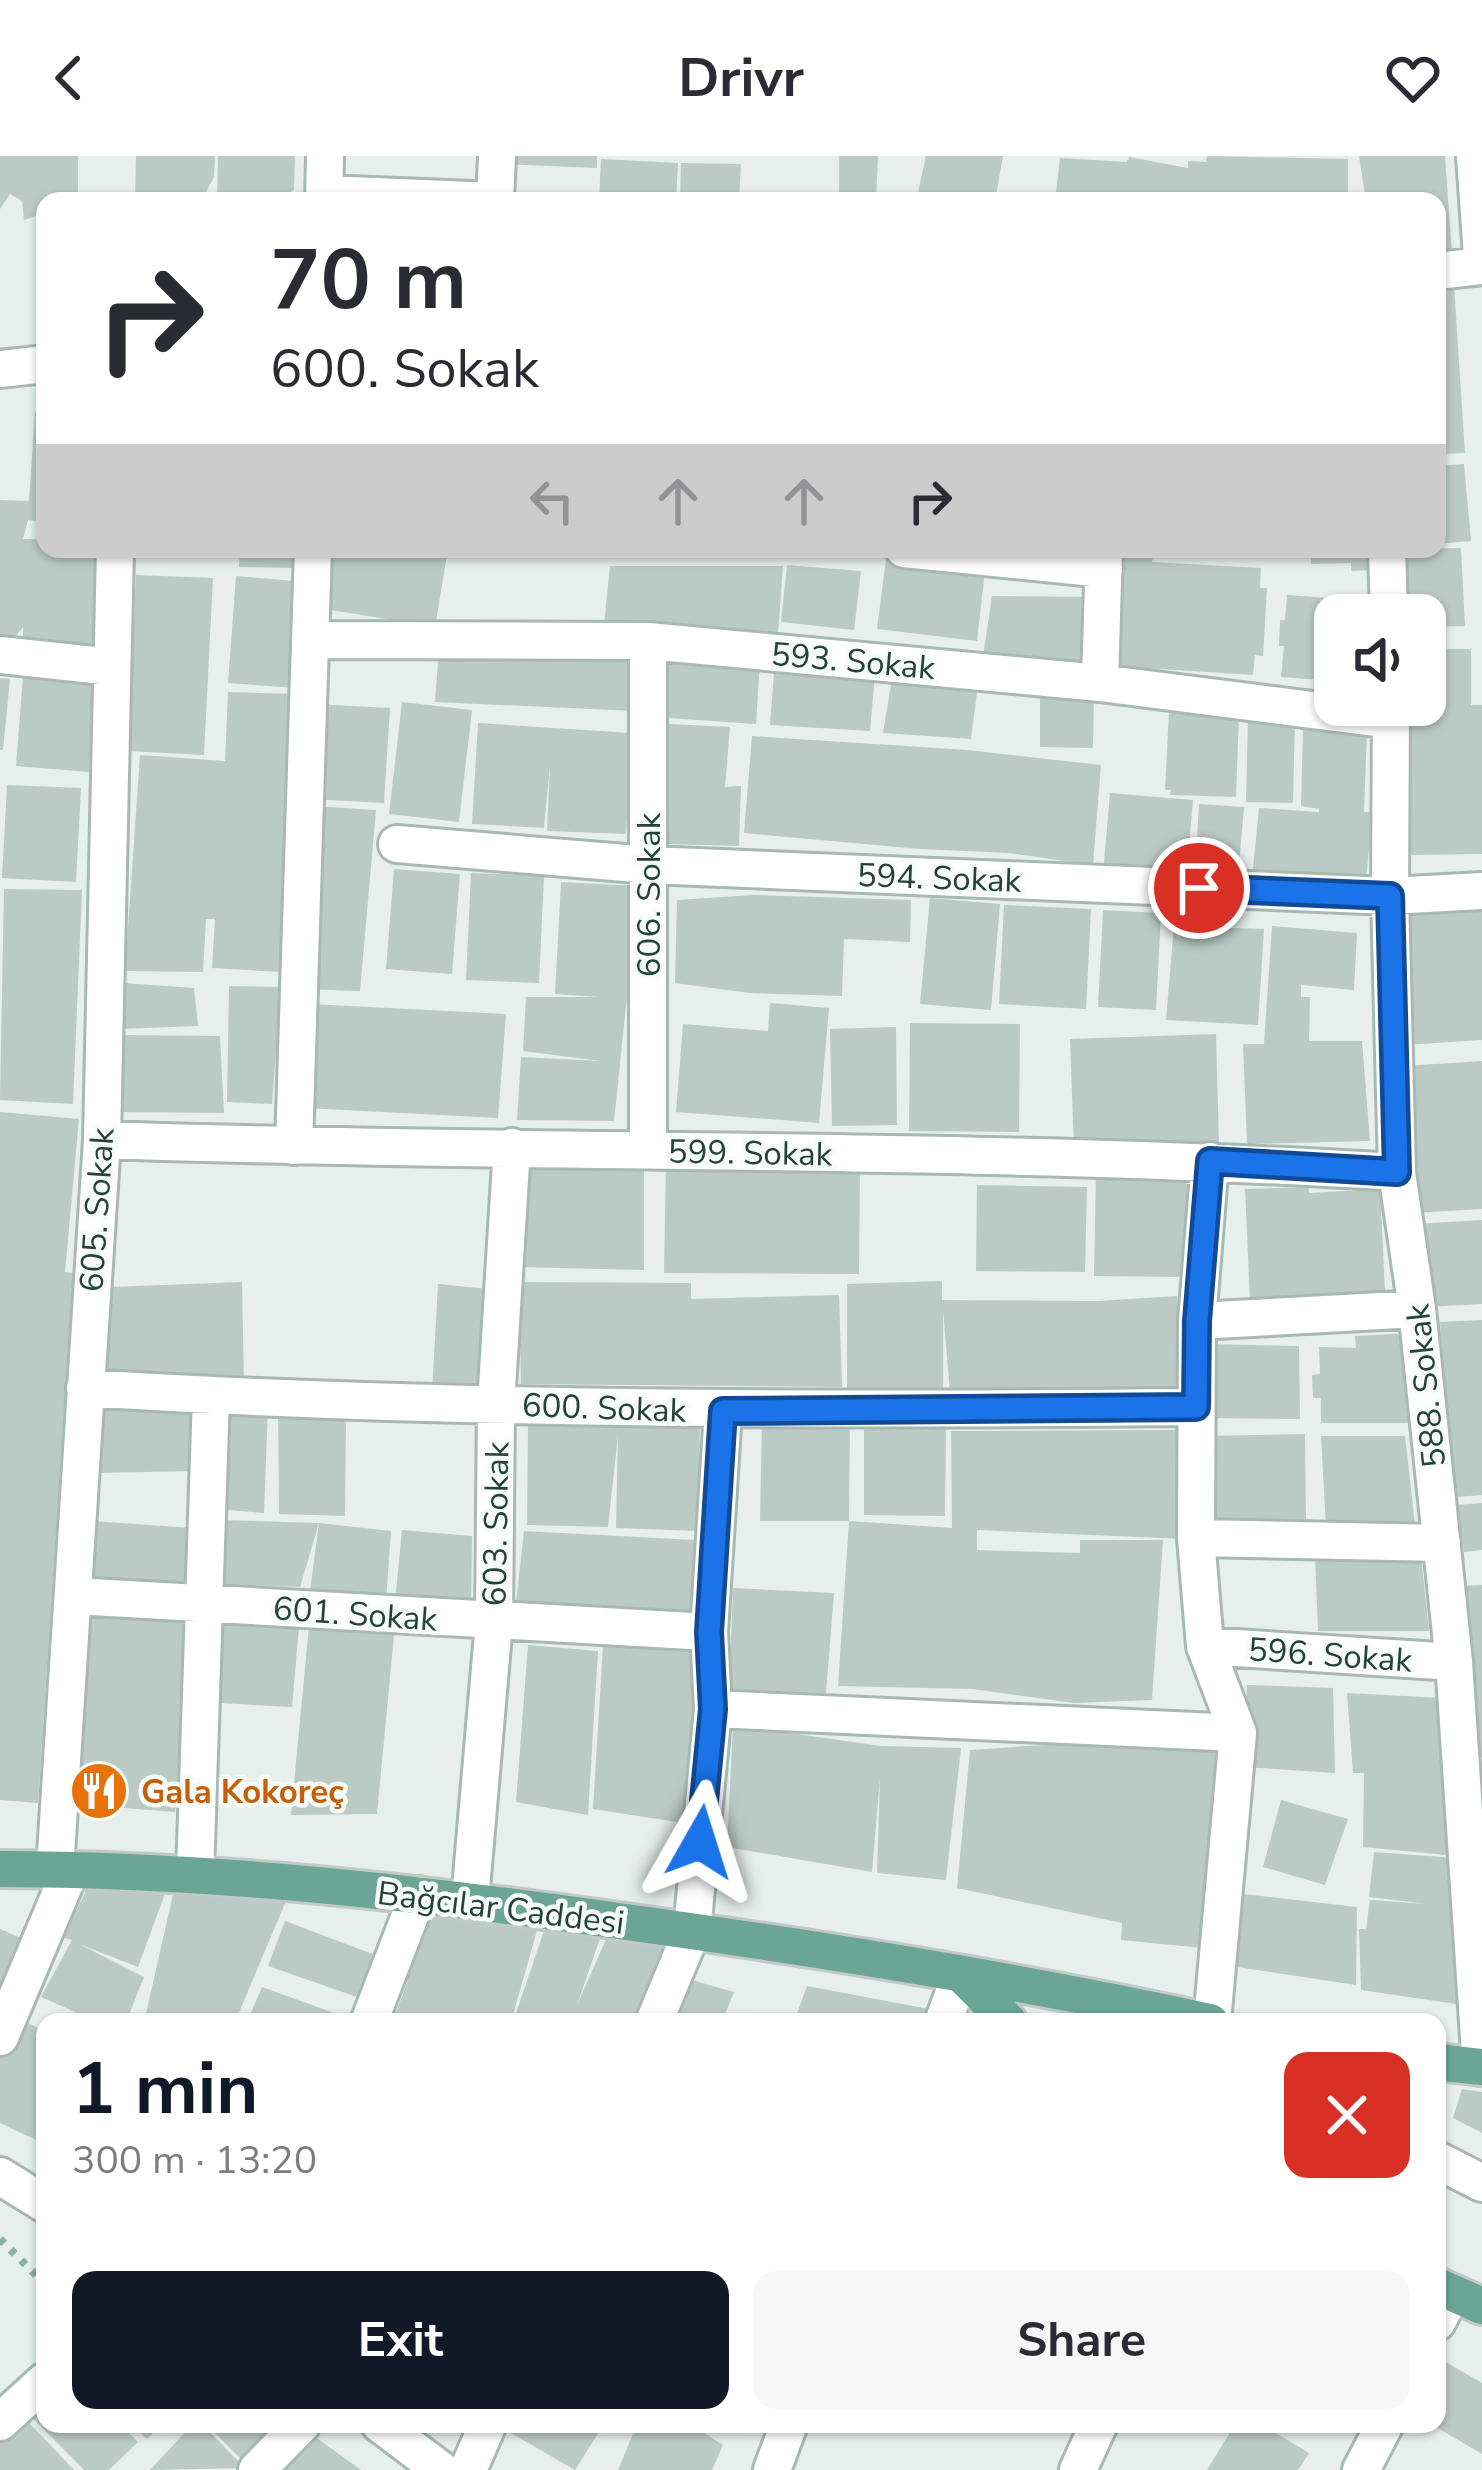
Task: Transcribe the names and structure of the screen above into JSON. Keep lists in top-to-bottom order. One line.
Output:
{"streets":{"main road":["Bağcılar Caddesi"],"street":["593. Sokak","594. Sokak","606. Sokak","599. Sokak","605. Sokak","588. Sokak","600. Sokak","603. Sokak","601. Sokak","596. Sokak"]},"crossings":[["593. Sokak","606. Sokak"],["594. Sokak","606. Sokak"],["594. Sokak","588. Sokak"],["606. Sokak","599. Sokak"],["599. Sokak","605. Sokak"],["599. Sokak","588. Sokak"],["599. Sokak","603. Sokak"],["605. Sokak","600. Sokak"],["605. Sokak","601. Sokak"],["605. Sokak","Bağcılar Caddesi"],["588. Sokak","596. Sokak"],["600. Sokak","603. Sokak"],["603. Sokak","601. Sokak"],["603. Sokak","Bağcılar Caddesi"]],"places":{"restaurant":["Gala Kokoreç"]},"page":{"header":"Drivr","turn":["70 m","600. Sokak"],"heading":["1 min","300 m · 13:20"],"buttons":["Exit","Share"]}}
